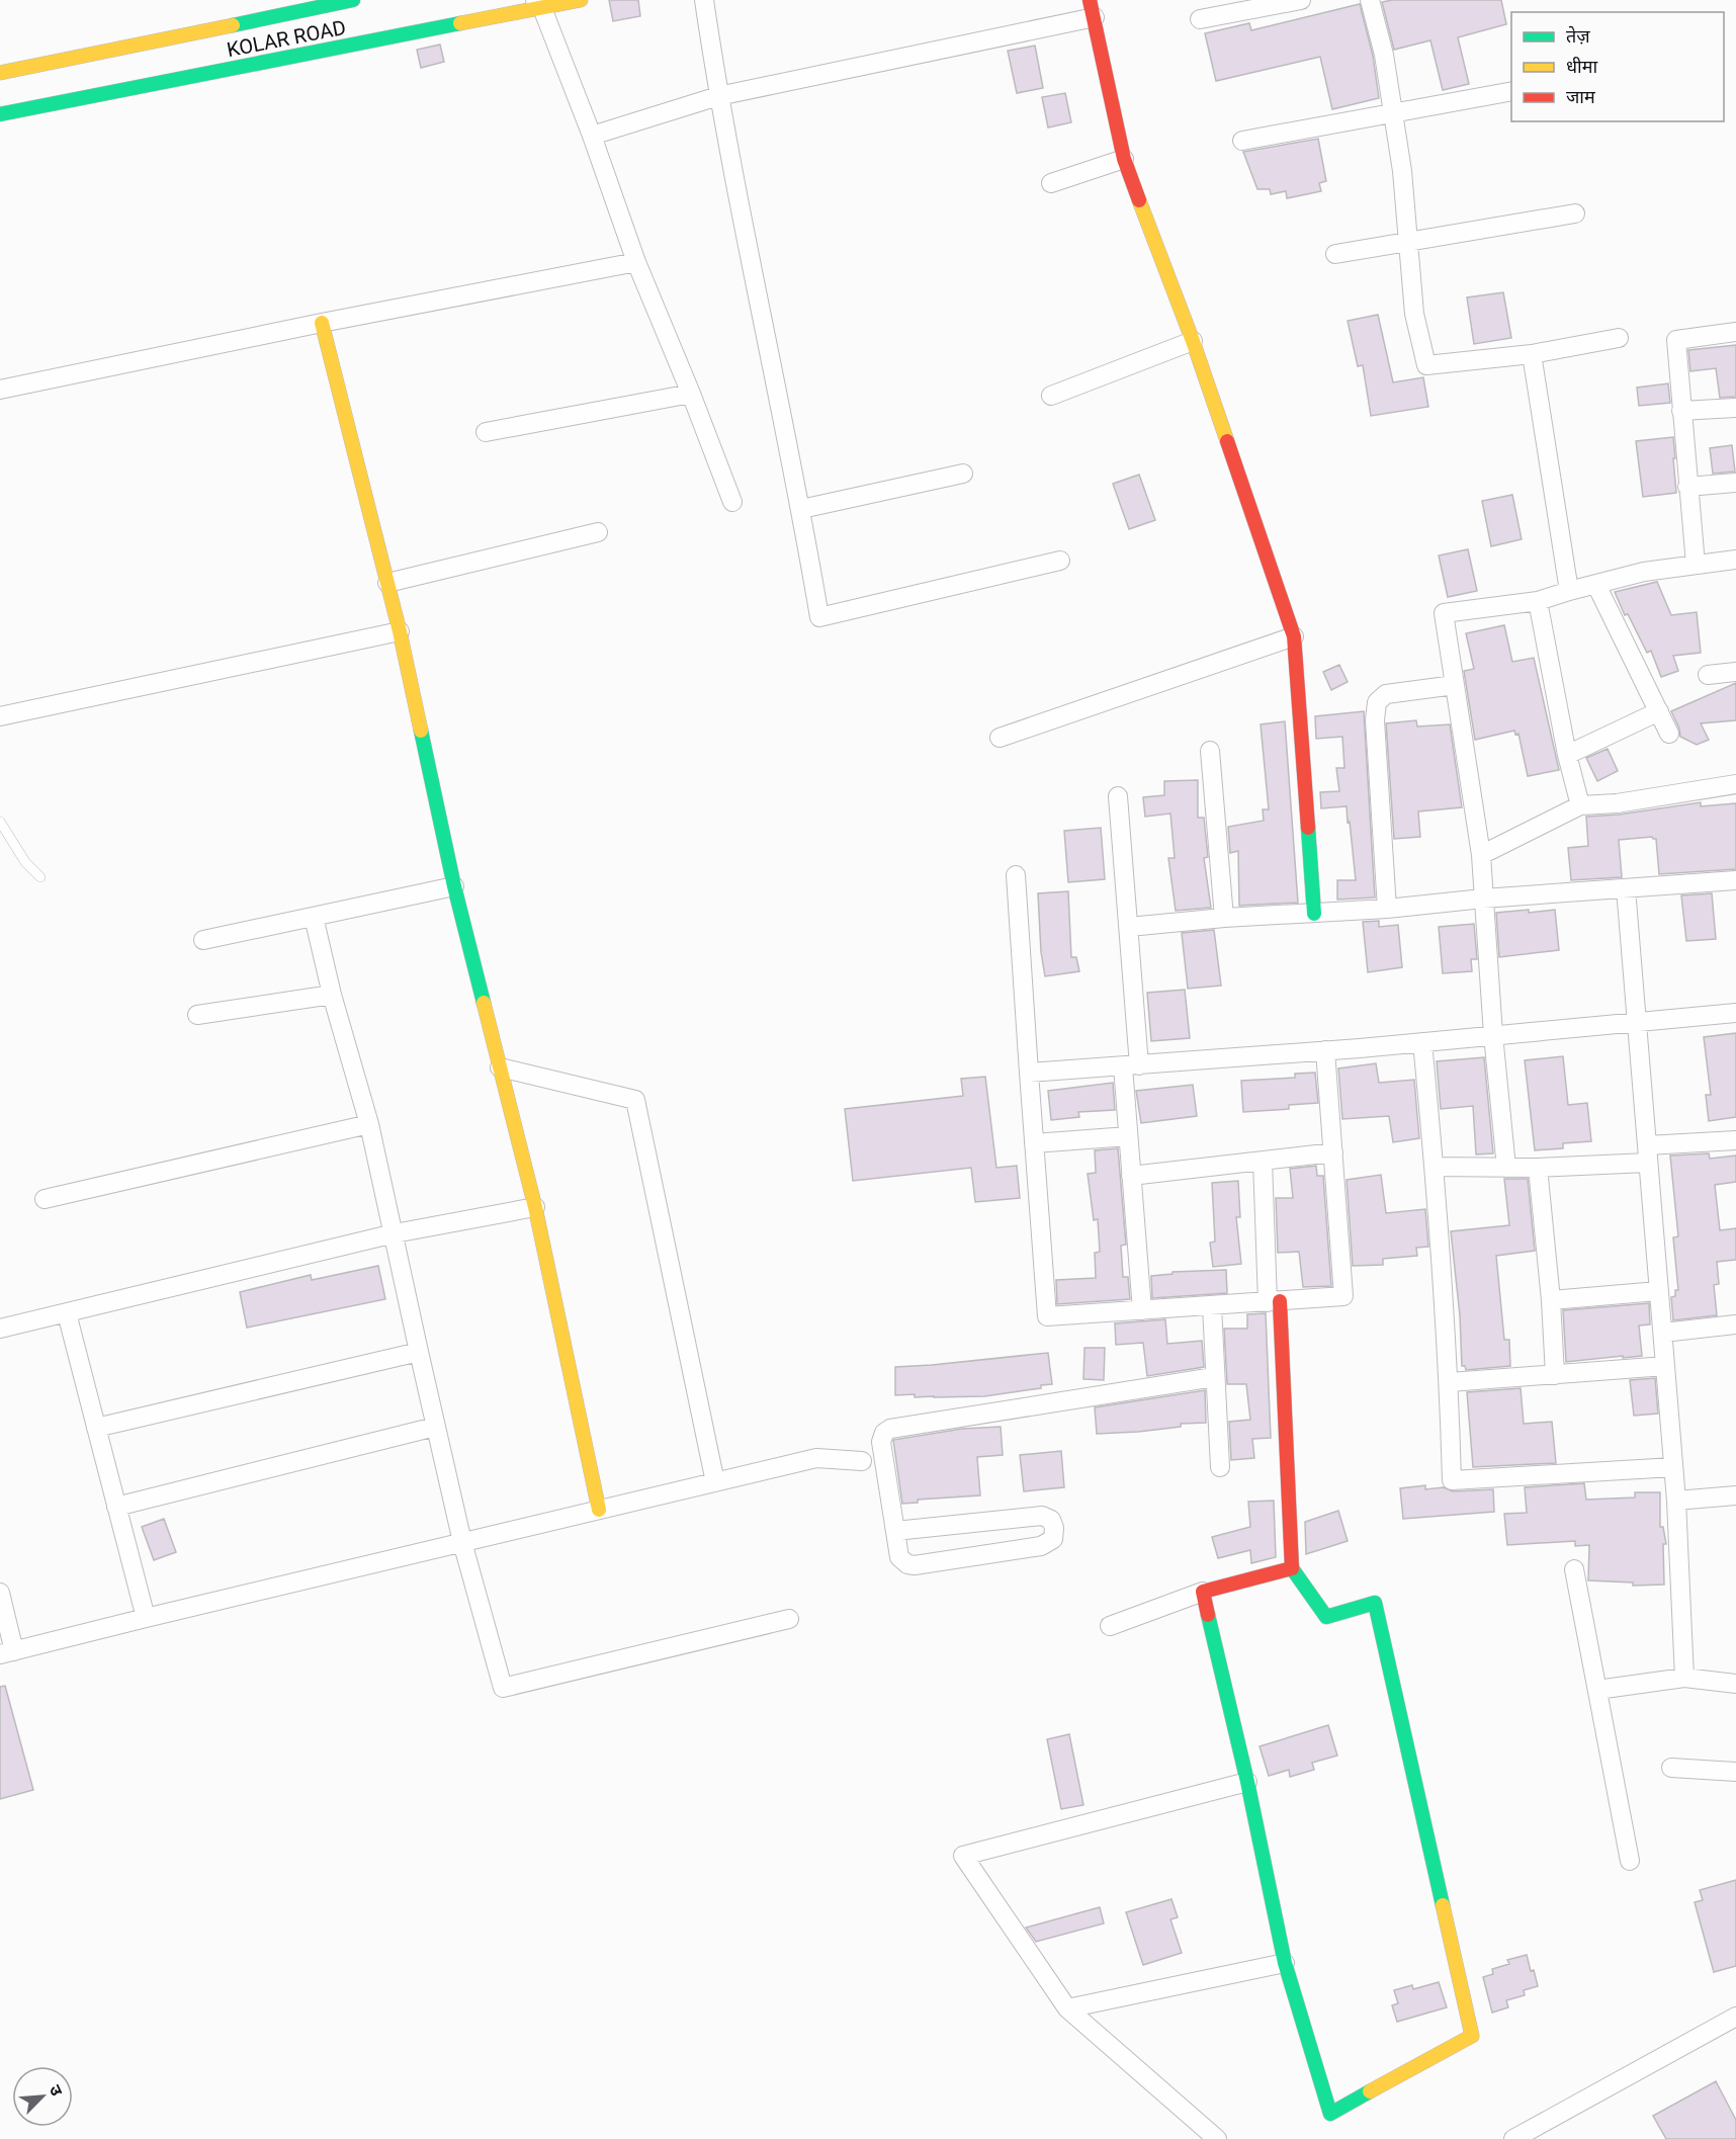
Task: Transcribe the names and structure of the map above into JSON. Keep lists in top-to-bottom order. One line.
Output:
{"streets":{"street":["KOLAR ROAD"]},"legend":["तेज़","धीमा","जाम"],"north":"top right"}
